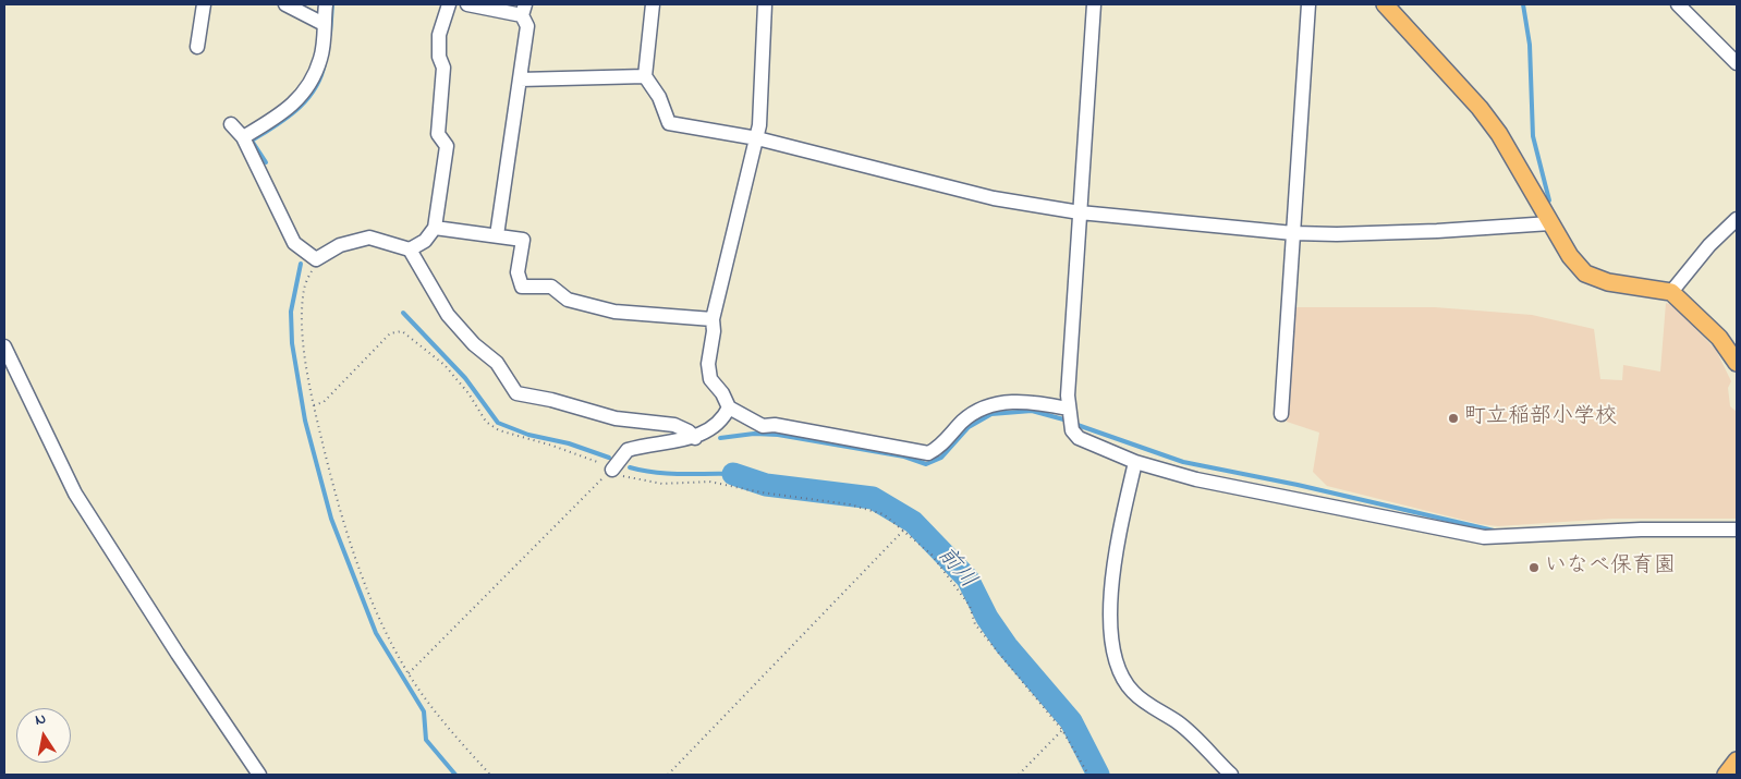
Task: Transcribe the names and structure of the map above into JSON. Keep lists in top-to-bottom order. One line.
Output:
{"water":["前川"],"places":["町立稲部小学校","いなべ保育園"],"north":"top"}
